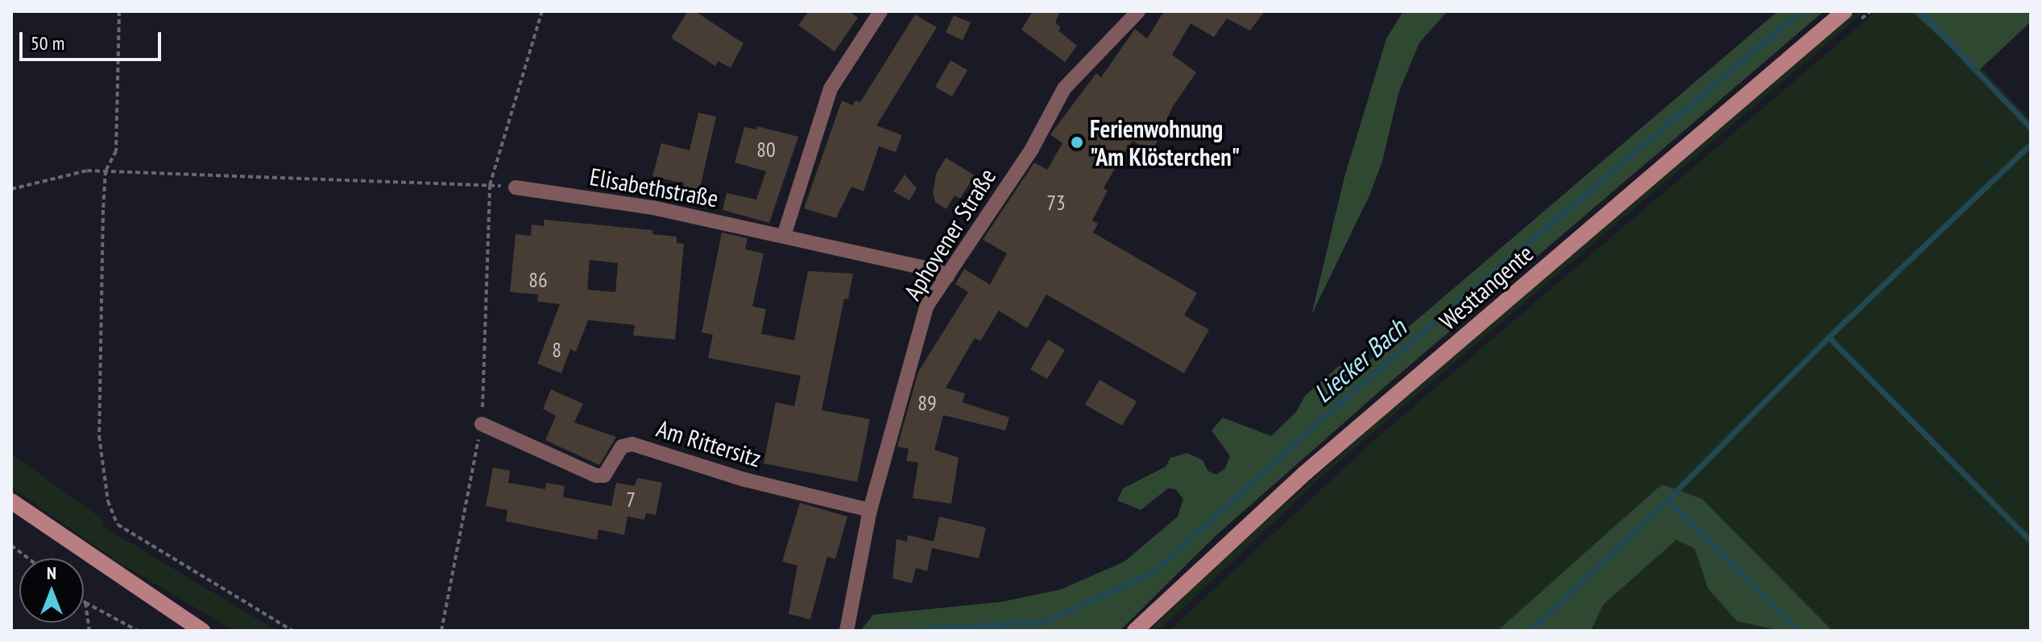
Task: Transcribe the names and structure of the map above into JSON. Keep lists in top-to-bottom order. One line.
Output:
{"streets":{"main road":["Westtangente"],"street":["Elisabethstraße","Aphovener Straße","Am Rittersitz"]},"crossings":[["Elisabethstraße","Aphovener Straße"],["Aphovener Straße","Am Rittersitz"]],"water":["Liecker Bach"],"places":["Ferienwohnung \"Am Klösterchen\""],"house_numbers":["80","73","86","8","89","7"],"scale_bar":"50 m","north":"top"}
